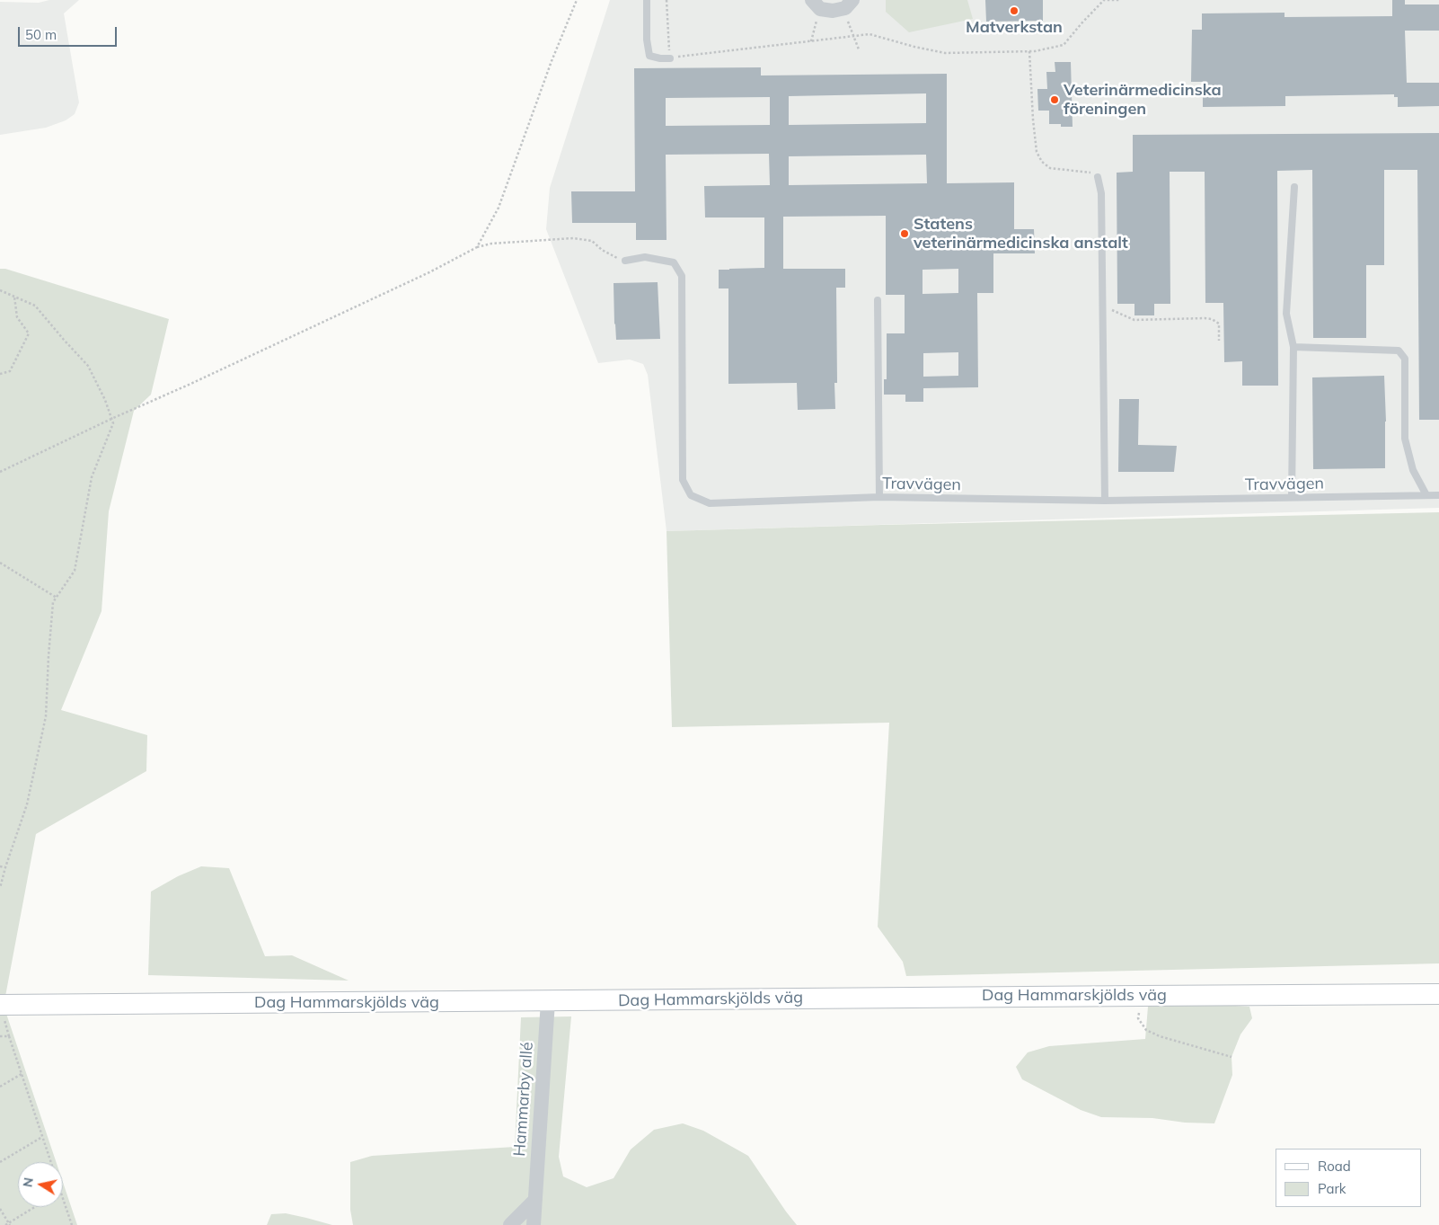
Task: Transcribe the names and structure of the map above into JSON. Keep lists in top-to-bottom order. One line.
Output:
{"streets":{"main road":["Dag Hammarskjölds väg"],"street":["Hammarby allé"],"lane":["Travvägen"]},"crossings":[["Dag Hammarskjölds väg","Hammarby allé"]],"places":["Matverkstan","Veterinärmedicinska föreningen","Statens veterinärmedicinska anstalt"],"legend":["Road","Park"],"scale_bar":"50 m","north":"left"}
